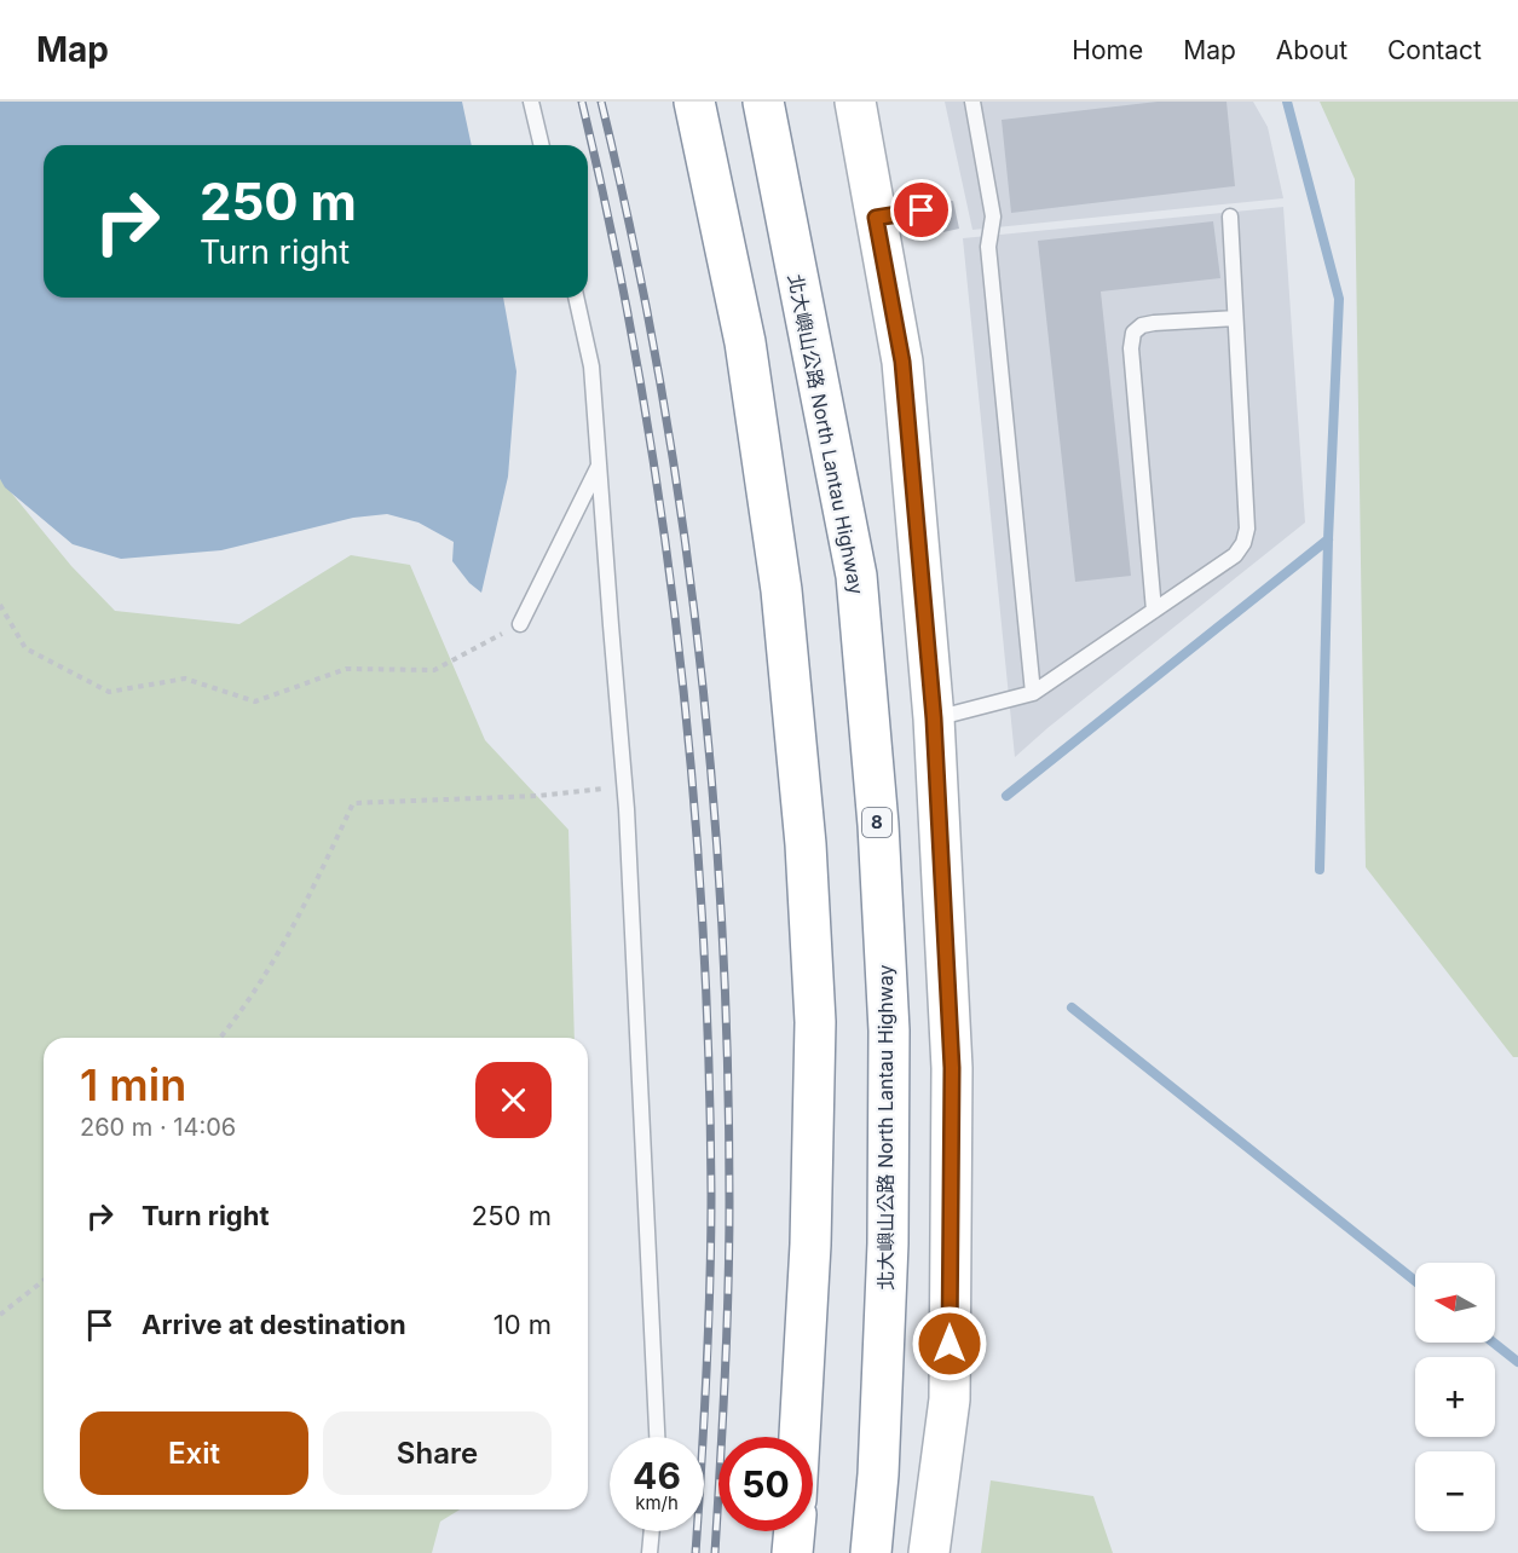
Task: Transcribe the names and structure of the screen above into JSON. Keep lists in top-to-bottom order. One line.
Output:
{"streets":{"main road":["北大嶼山公路 North Lantau Highway","8"]},"north":"left","page":{"header":"Map","nav":["Home","Map","About","Contact"],"turn":["250 m","Turn right"],"heading":["1 min","260 m · 14:06"],"list":[{"name":"Turn right","value":"250 m"},{"name":"Arrive at destination","value":"10 m"}],"map_buttons":["+","−"],"buttons":["Exit","Share"],"speed":"46 km/h","limit":"50"}}
